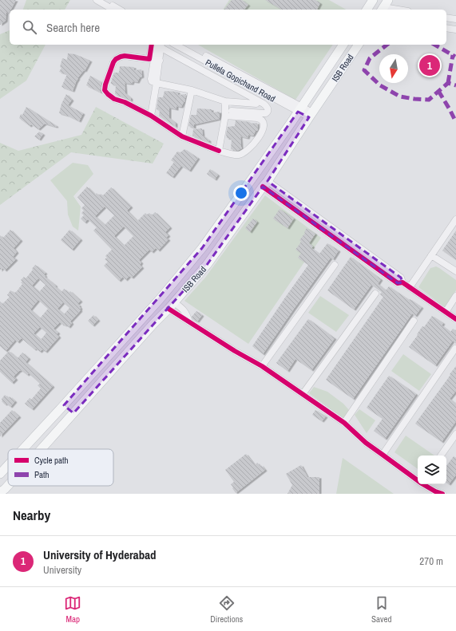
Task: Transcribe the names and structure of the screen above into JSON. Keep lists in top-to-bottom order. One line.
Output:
{"streets":{"main road":["ISB Road"],"street":["Pullela Gopichand Road"]},"crossings":[["ISB Road","Pullela Gopichand Road"]],"legend":["Cycle path","Path"],"north":"bottom","page":{"search":"Search here","pins":"1","heading":"Nearby","list":[{"mark":"1","name":"University of Hyderabad","note":"University","value":"270 m"}],"nav":["Map","Directions","Saved"]}}
